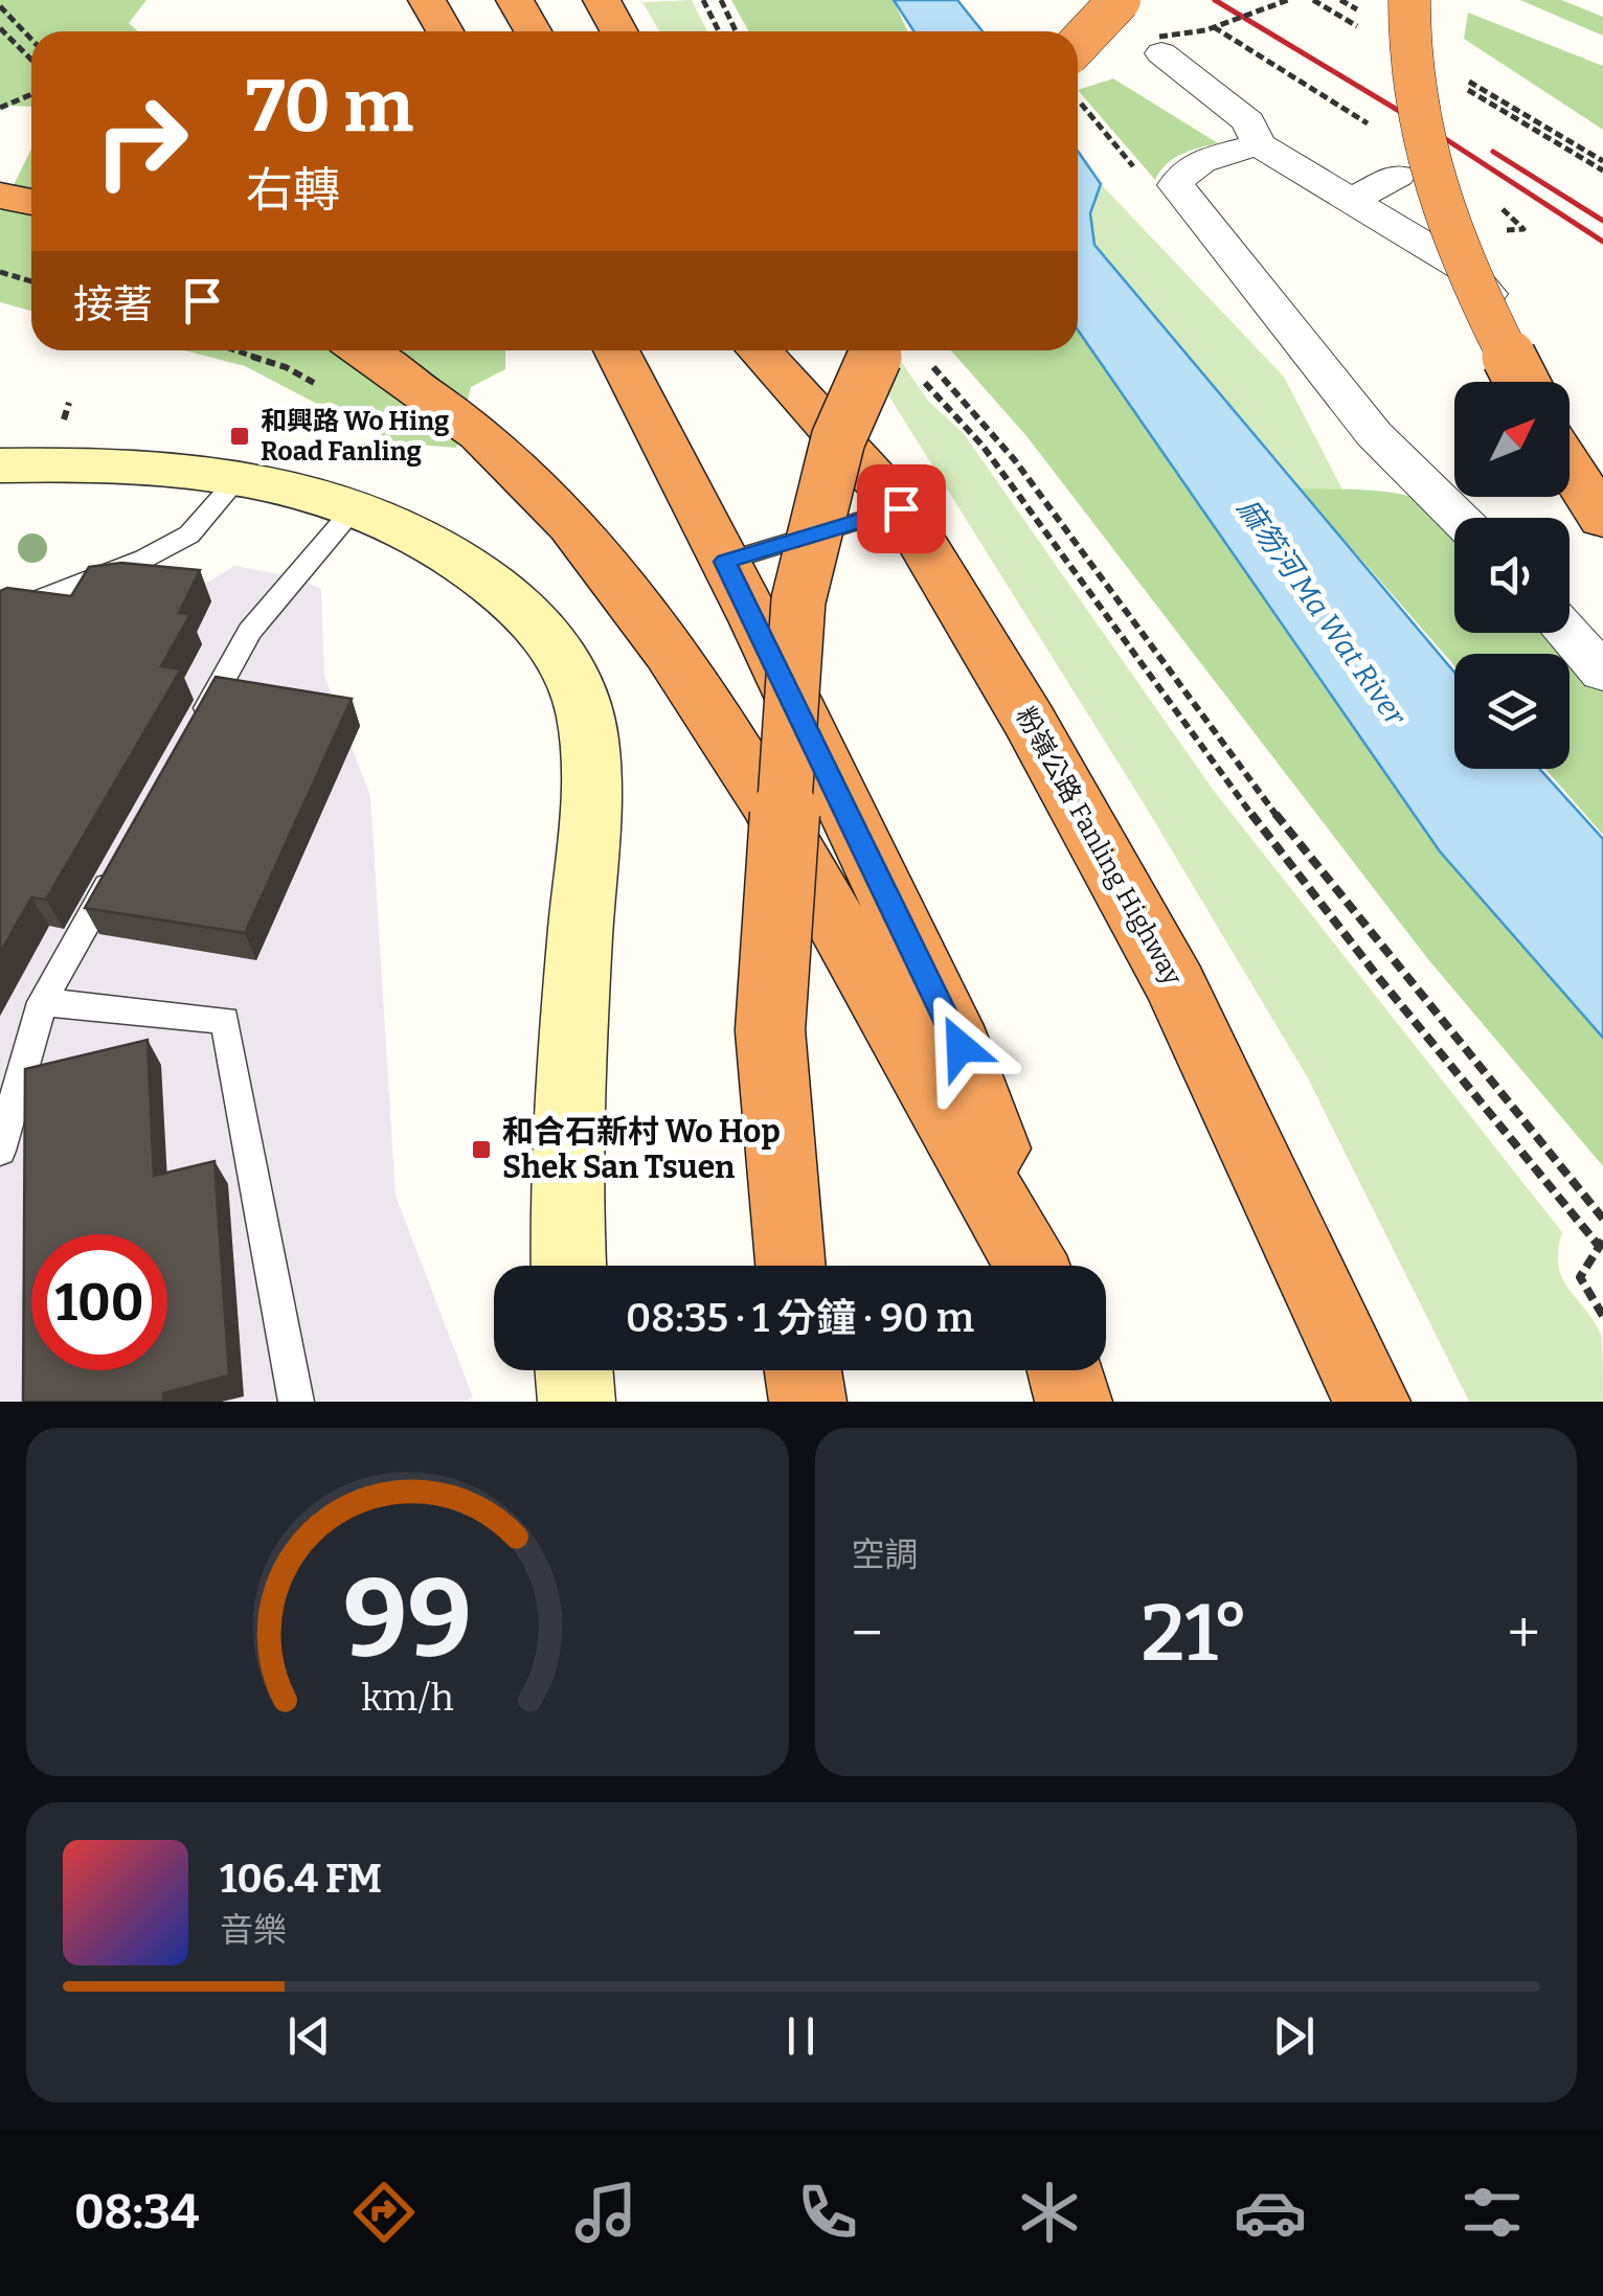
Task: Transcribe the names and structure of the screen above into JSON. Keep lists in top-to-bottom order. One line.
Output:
{"streets":{"highway":["粉嶺公路 Fanling Highway"]},"water":["麻笏河 Ma Wat River"],"places":{"transit":["和興路 Wo Hing Road Fanling","和合石新村 Wo Hop Shek San Tsuen"]},"north":"top right","page":{"turn":["70 m","右轉"],"then":"接著","limit":"100","trip":"08:35 · 1 分鐘 · 90 m","tile":"空調","heat":["−","21°","+"],"song":["106.4 FM","音樂"],"tabs":"08:34","gauge":["99","km/h"]}}
